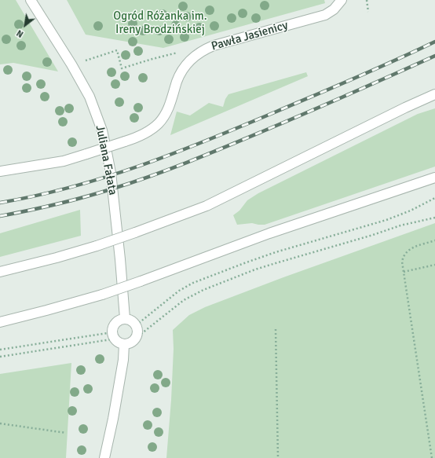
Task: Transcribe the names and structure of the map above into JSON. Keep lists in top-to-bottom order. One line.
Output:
{"streets":{"street":["Pawła Jasienicy","Juliana Fałata"]},"parks":["Ogród Różanka im. Ireny Brodzińskiej"],"north":"bottom left"}
